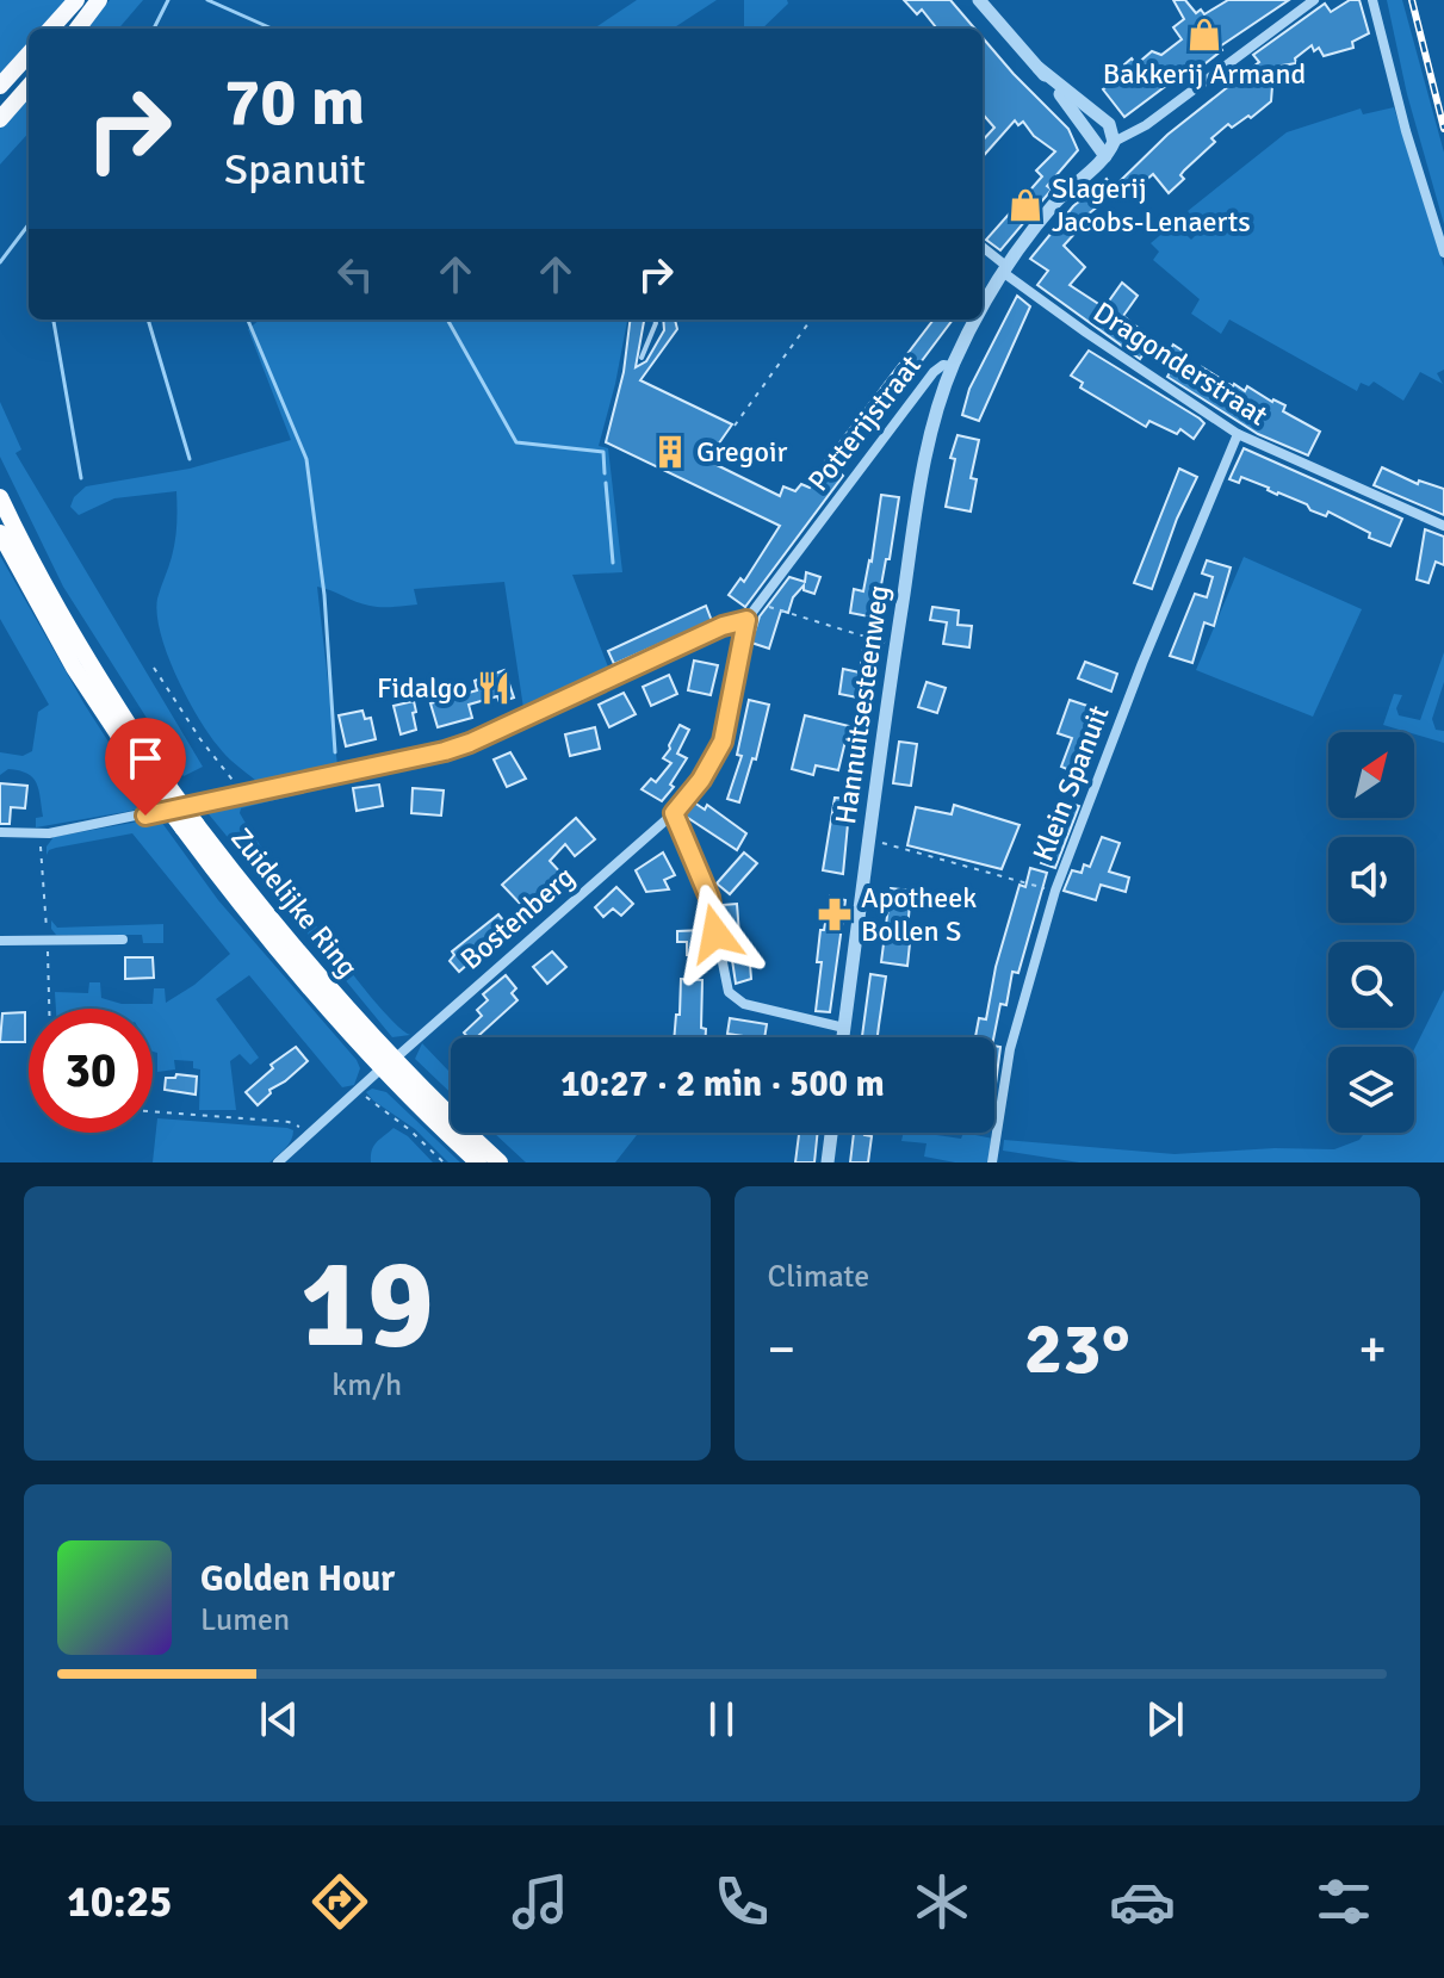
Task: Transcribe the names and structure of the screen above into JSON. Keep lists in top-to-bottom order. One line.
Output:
{"streets":{"highway":["Zuidelijke Ring"],"street":["Dragonderstraat","Potterijstraat","Hannuitsesteenweg","Klein Spanuit","Bostenberg"]},"crossings":[["Dragonderstraat","Potterijstraat"],["Dragonderstraat","Klein Spanuit"],["Potterijstraat","Hannuitsesteenweg"],["Potterijstraat","Bostenberg"],["Zuidelijke Ring","Bostenberg"]],"places":{"shop":["Bakkerij Armand","Slagerij Jacobs-Lenaerts"],"building":["Gregoir"],"restaurant":["Fidalgo"],"pharmacy":["Apotheek Bollen S"]},"north":"top right","page":{"turn":["70 m","Spanuit"],"limit":"30","trip":"10:27 · 2 min · 500 m","tile":[["19","km/h"],"Climate"],"heat":["−","23°","+"],"song":["Golden Hour","Lumen"],"tabs":"10:25"}}
